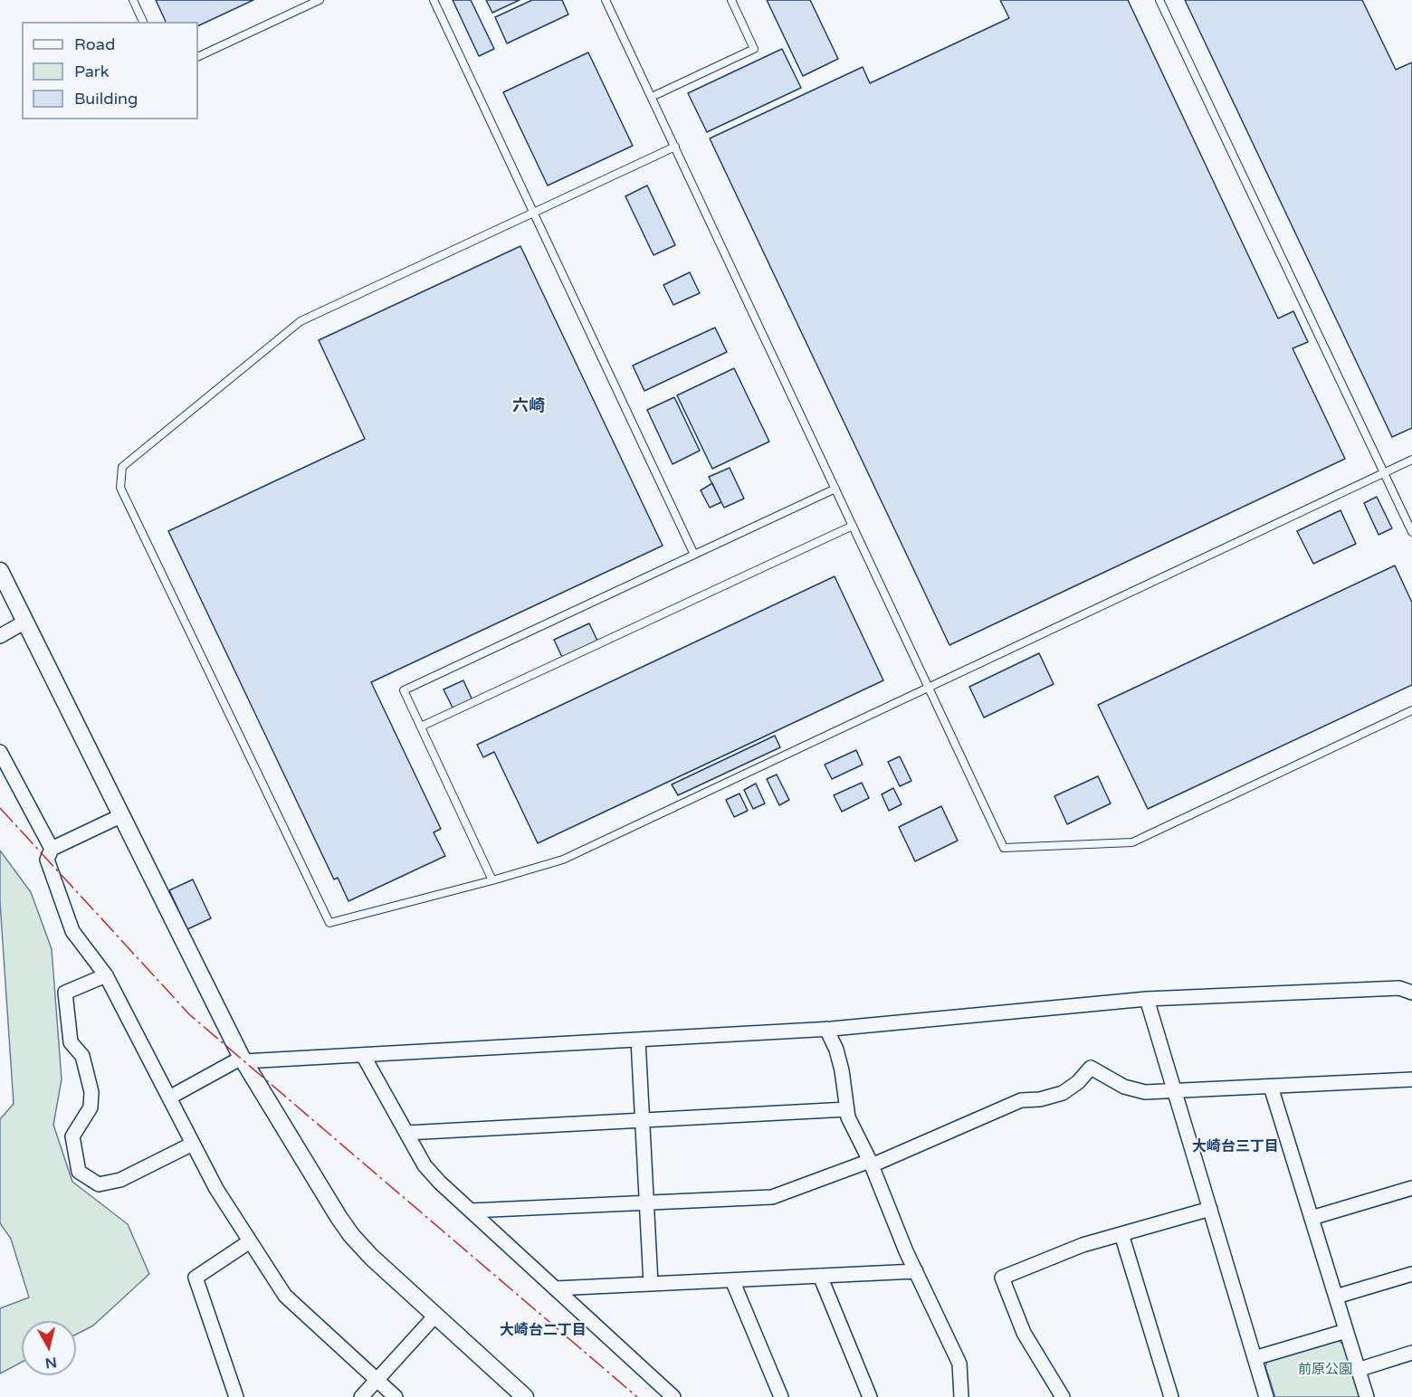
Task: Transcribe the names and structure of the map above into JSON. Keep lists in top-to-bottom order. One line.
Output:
{"districts":["六崎","大崎台三丁目","大崎台二丁目"],"parks":["前原公園"],"legend":["Road","Park","Building"],"north":"bottom"}
